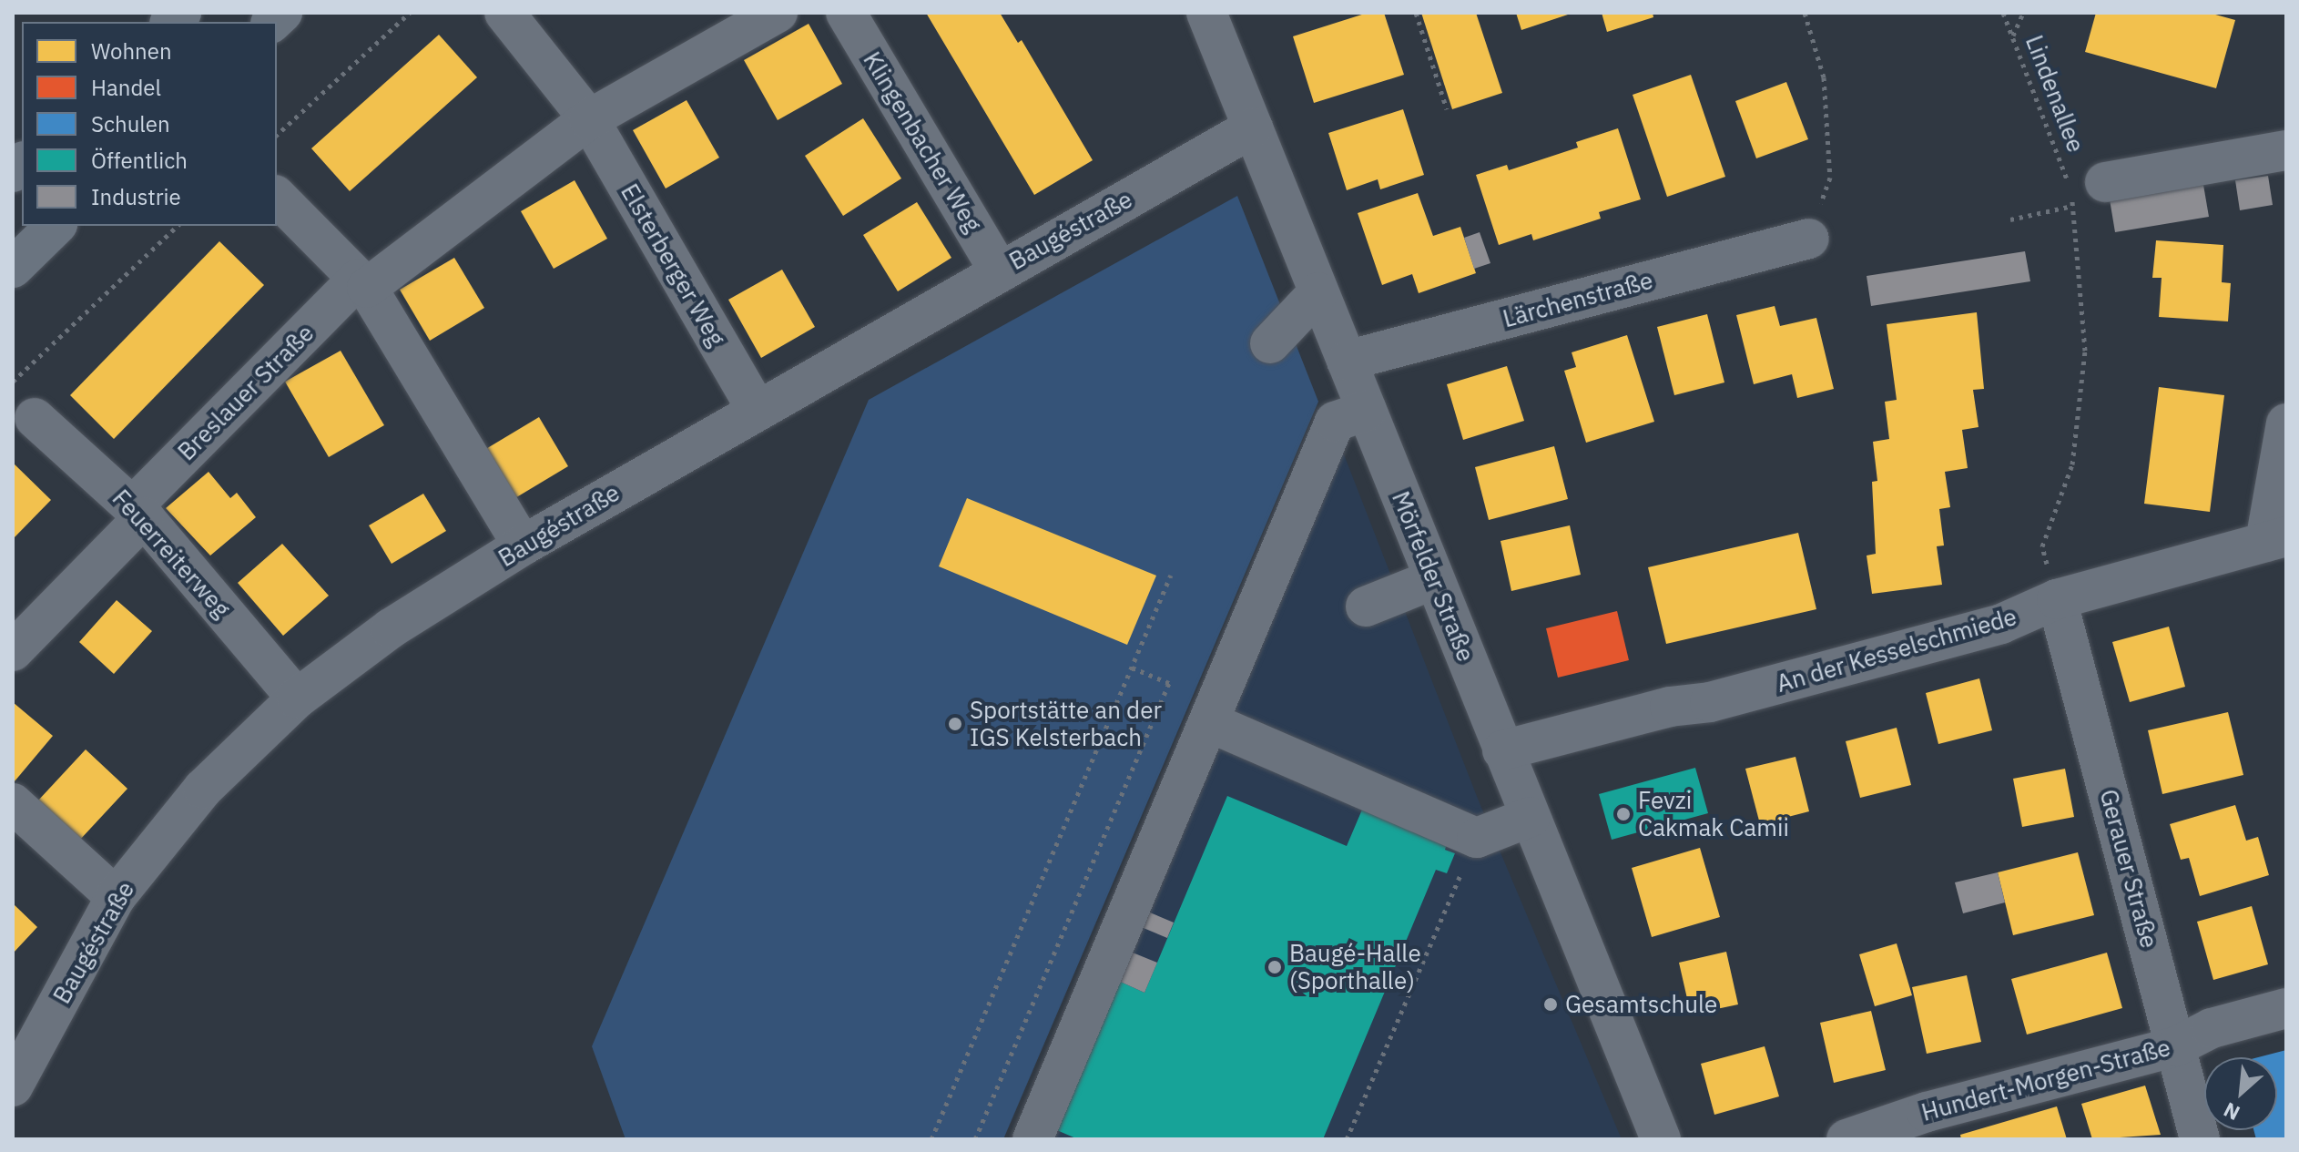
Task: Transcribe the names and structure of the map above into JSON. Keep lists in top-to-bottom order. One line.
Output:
{"streets":{"street":["Klingenbacher Weg","Baugéstraße","Elsterberger Weg","Lärchenstraße","Breslauer Straße","Feuerreiterweg","Mörfelder Straße","An der Kesselschmiede","Gerauer Straße","Hundert-Morgen-Straße"],"path":["Lindenallee"]},"crossings":[["Lindenallee","An der Kesselschmiede"],["Lindenallee","Gerauer Straße"],["Klingenbacher Weg","Baugéstraße"],["Baugéstraße","Elsterberger Weg"],["Baugéstraße","Feuerreiterweg"],["Baugéstraße","Mörfelder Straße"],["Lärchenstraße","Mörfelder Straße"],["Breslauer Straße","Feuerreiterweg"],["Mörfelder Straße","An der Kesselschmiede"],["An der Kesselschmiede","Gerauer Straße"],["Gerauer Straße","Hundert-Morgen-Straße"]],"places":["Sportstätte an der IGS Kelsterbach","Fevzi Cakmak Camii","Baugé-Halle (Sporthalle)","Gesamtschule"],"legend":["Wohnen","Handel","Schulen","Öffentlich","Industrie"],"north":"bottom left"}
